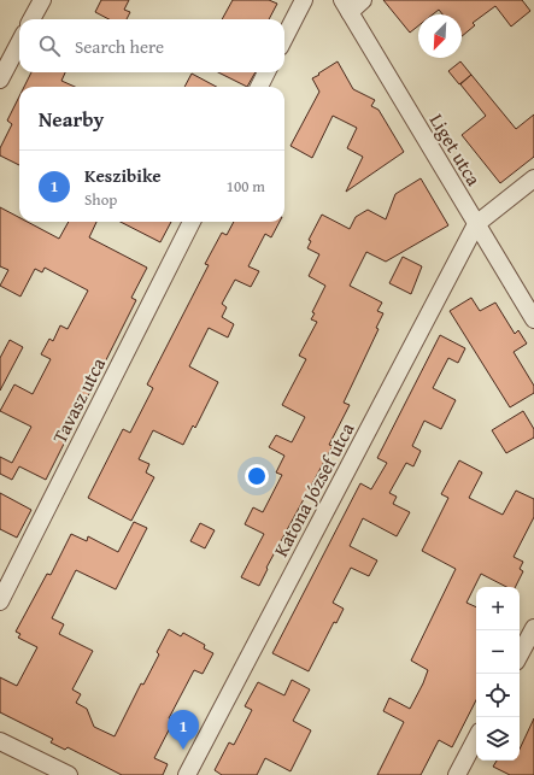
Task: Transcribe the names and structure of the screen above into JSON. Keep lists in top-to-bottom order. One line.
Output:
{"streets":{"street":["Liget utca","Tavasz utca","Katona József utca"]},"crossings":[["Liget utca","Katona József utca"]],"north":"bottom left","page":{"search":"Search here","heading":"Nearby","list":[{"mark":"1","name":"Keszibike","note":"Shop","value":"100 m"}],"map_buttons":["+","−"],"pins":"1"}}
